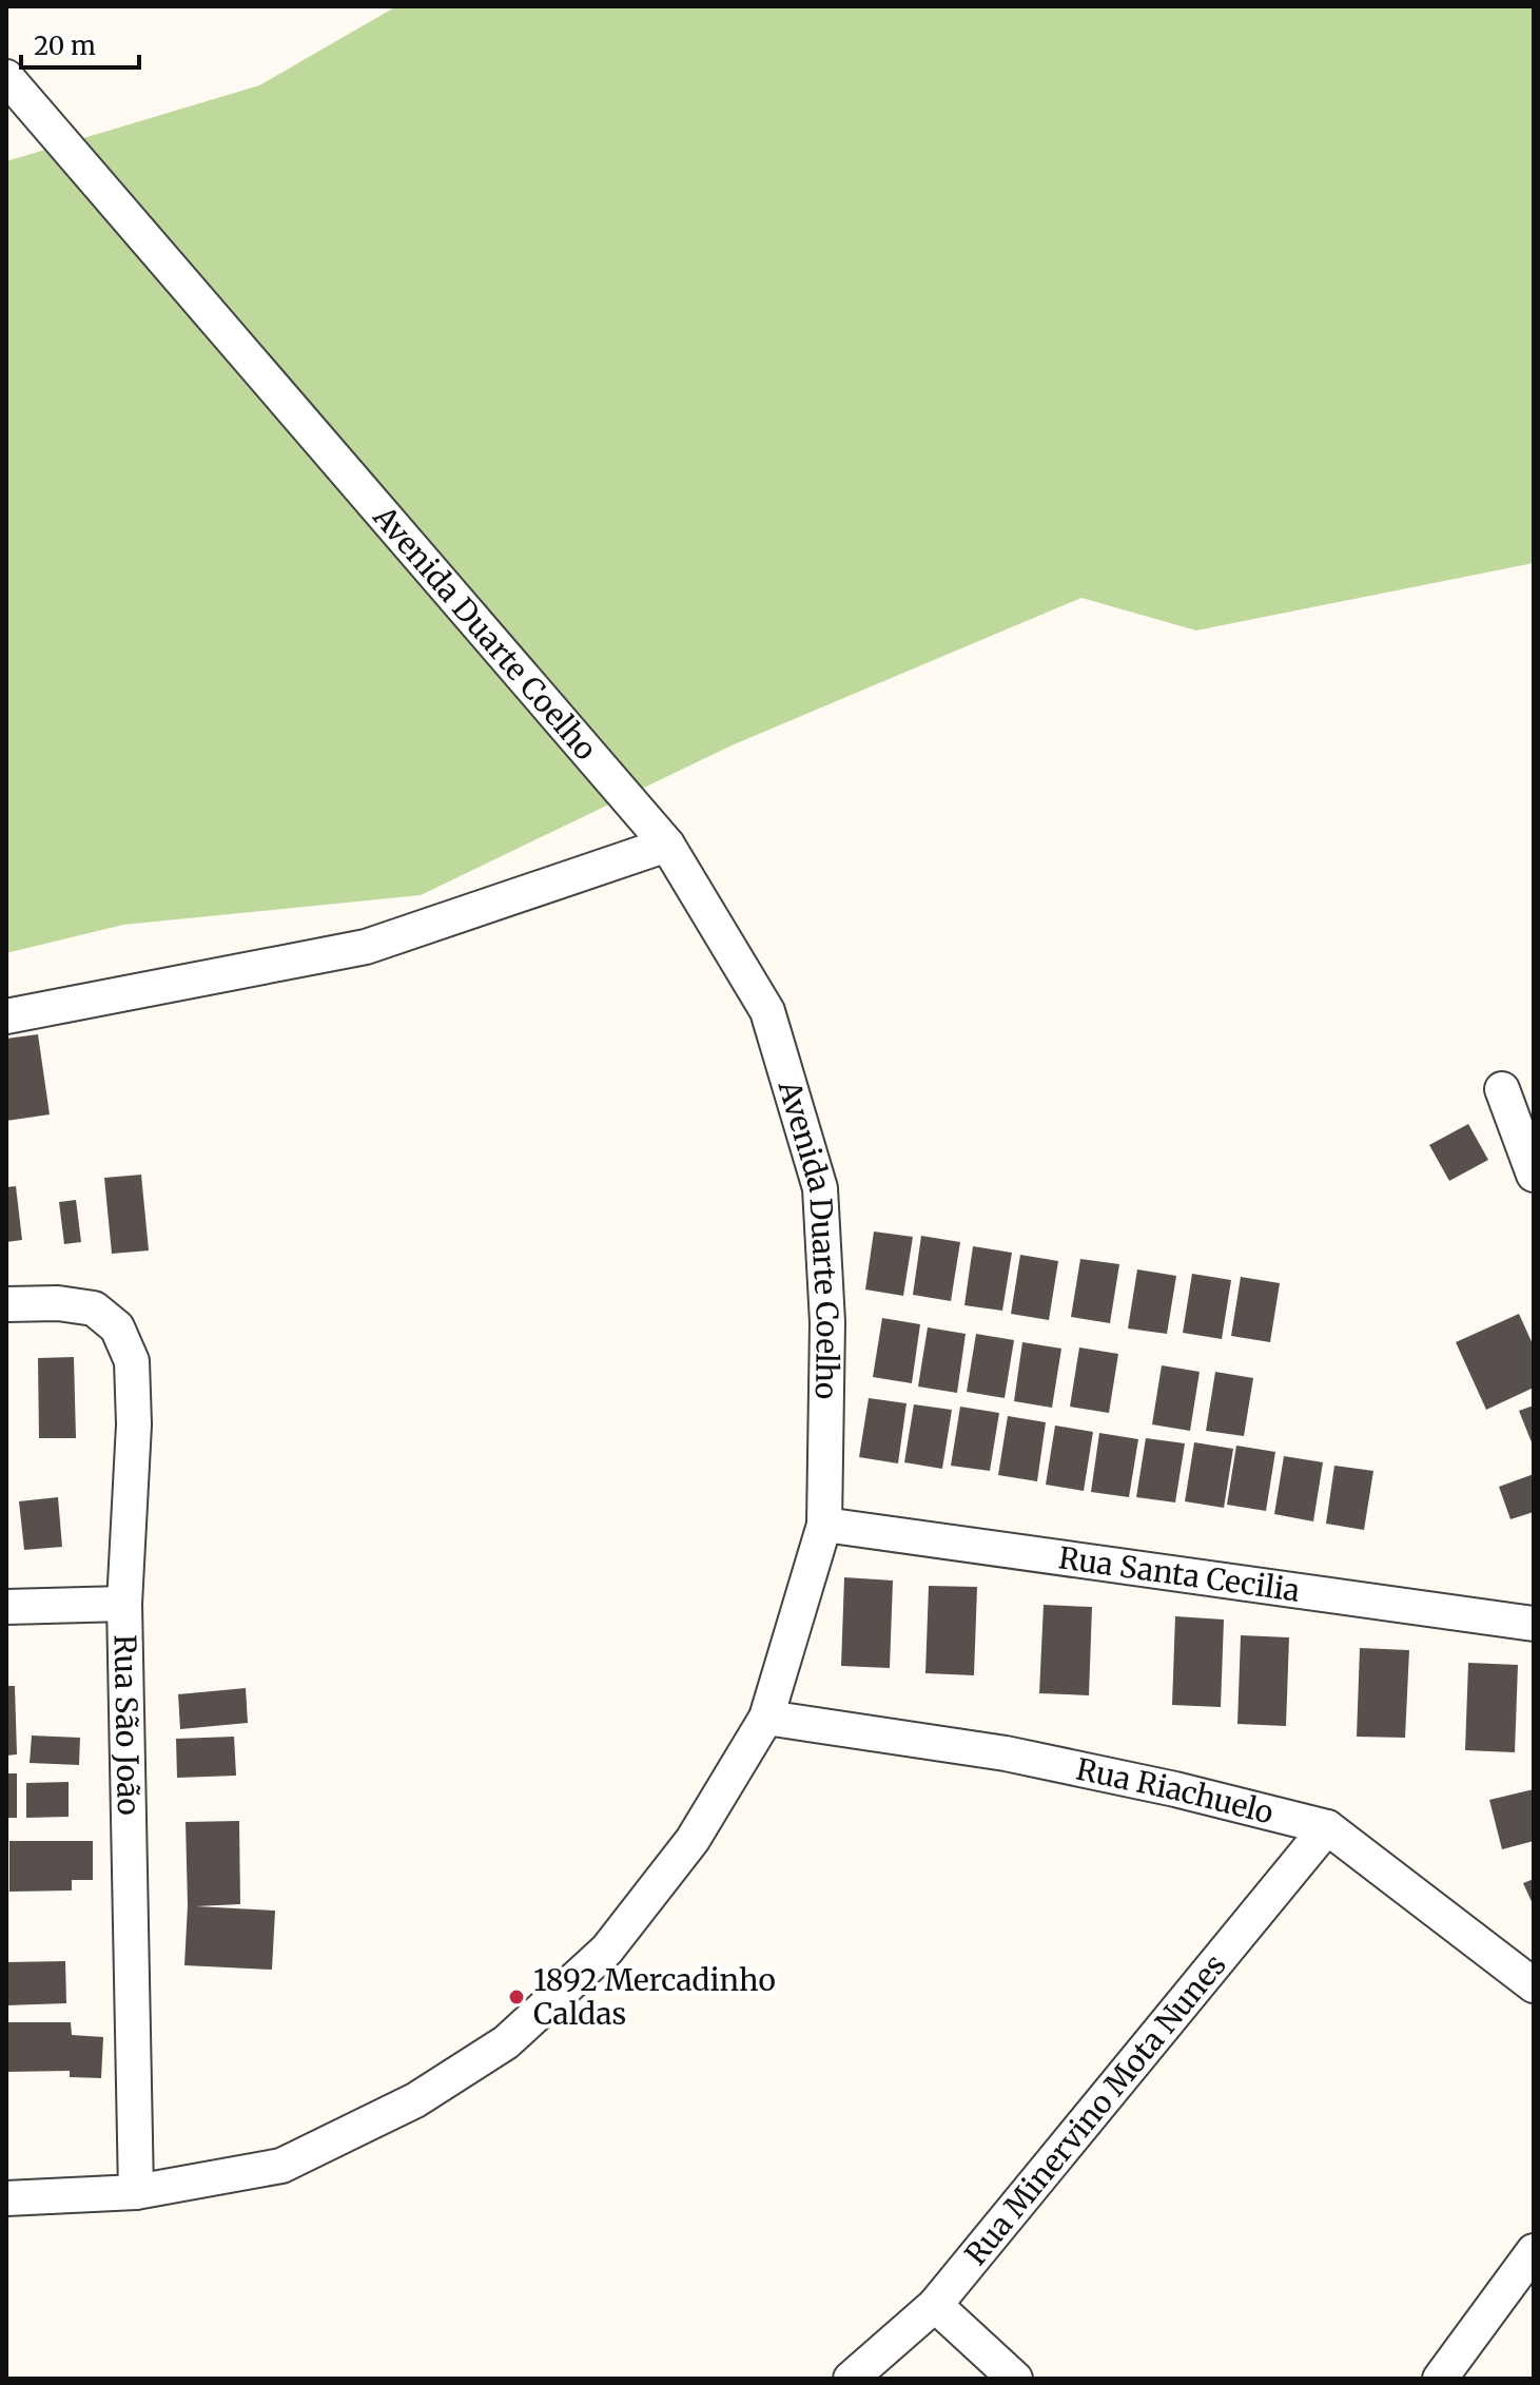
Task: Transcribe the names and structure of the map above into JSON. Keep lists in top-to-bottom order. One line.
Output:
{"streets":{"street":["Avenida Duarte Coelho","Rua Santa Cecilia","Rua São João","Rua Riachuelo","Rua Minervino Mota Nunes"]},"crossings":[["Avenida Duarte Coelho","Rua Santa Cecilia"],["Avenida Duarte Coelho","Rua São João"],["Avenida Duarte Coelho","Rua Riachuelo"],["Rua Riachuelo","Rua Minervino Mota Nunes"]],"places":["1892 Mercadinho Caldas"],"scale_bar":"20 m"}
